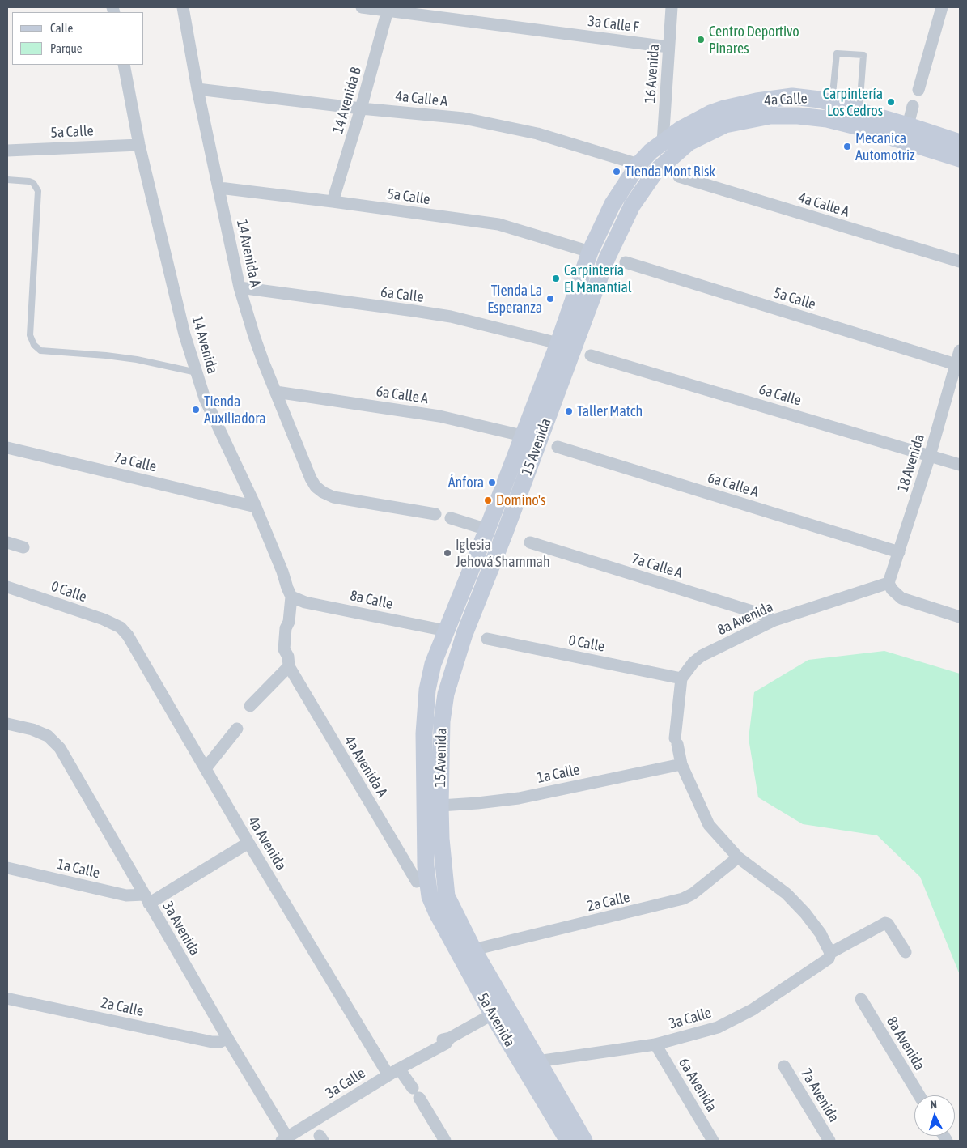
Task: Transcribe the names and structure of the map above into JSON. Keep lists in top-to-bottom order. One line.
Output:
{"streets":{"main road":["4a Calle","15 Avenida","5a Avenida"],"street":["3a Calle F","16 Avenida","4a Calle A","14 Avenida B","5a Calle","14 Avenida A","6a Calle","14 Avenida","6a Calle A","7a Calle","18 Avenida","7a Calle A","0 Calle","8a Calle","8a Avenida","4a Avenida A","1a Calle","4a Avenida","2a Calle","3a Avenida","3a Calle","6a Avenida","7a Avenida"]},"crossings":[["3a Calle F","16 Avenida"],["3a Calle F","14 Avenida B"],["16 Avenida","4a Calle"],["16 Avenida","15 Avenida"],["4a Calle A","14 Avenida B"],["4a Calle A","14 Avenida A"],["4a Calle A","15 Avenida"],["4a Calle","15 Avenida"],["14 Avenida B","5a Calle"],["5a Calle","14 Avenida A"],["5a Calle","14 Avenida"],["5a Calle","15 Avenida"],["5a Calle","18 Avenida"],["14 Avenida A","6a Calle"],["14 Avenida A","6a Calle A"],["6a Calle","15 Avenida"],["6a Calle","18 Avenida"],["14 Avenida","7a Calle"],["14 Avenida","8a Calle"],["14 Avenida","4a Avenida A"],["6a Calle A","15 Avenida"],["6a Calle A","18 Avenida"],["15 Avenida","8a Calle"],["15 Avenida","1a Calle"],["15 Avenida","5a Avenida"],["18 Avenida","8a Avenida"],["7a Calle A","8a Avenida"],["0 Calle","8a Avenida"],["0 Calle","4a Avenida"],["1a Calle","3a Avenida"],["4a Avenida","3a Calle"],["2a Calle","3a Avenida"],["2a Calle","5a Avenida"],["3a Avenida","3a Calle"],["3a Calle","5a Avenida"],["3a Calle","6a Avenida"]],"places":["Centro Deportivo Pinares","Carpintería Los Cedros","Mecanica Automotriz","Tienda Mont Risk","Carpintería El Manantial","Tienda La Esperanza","Tienda Auxiliadora","Taller Match","Ánfora","Domino's","Iglesia Jehová Shammah"],"legend":["Calle","Parque"],"north":"top"}
